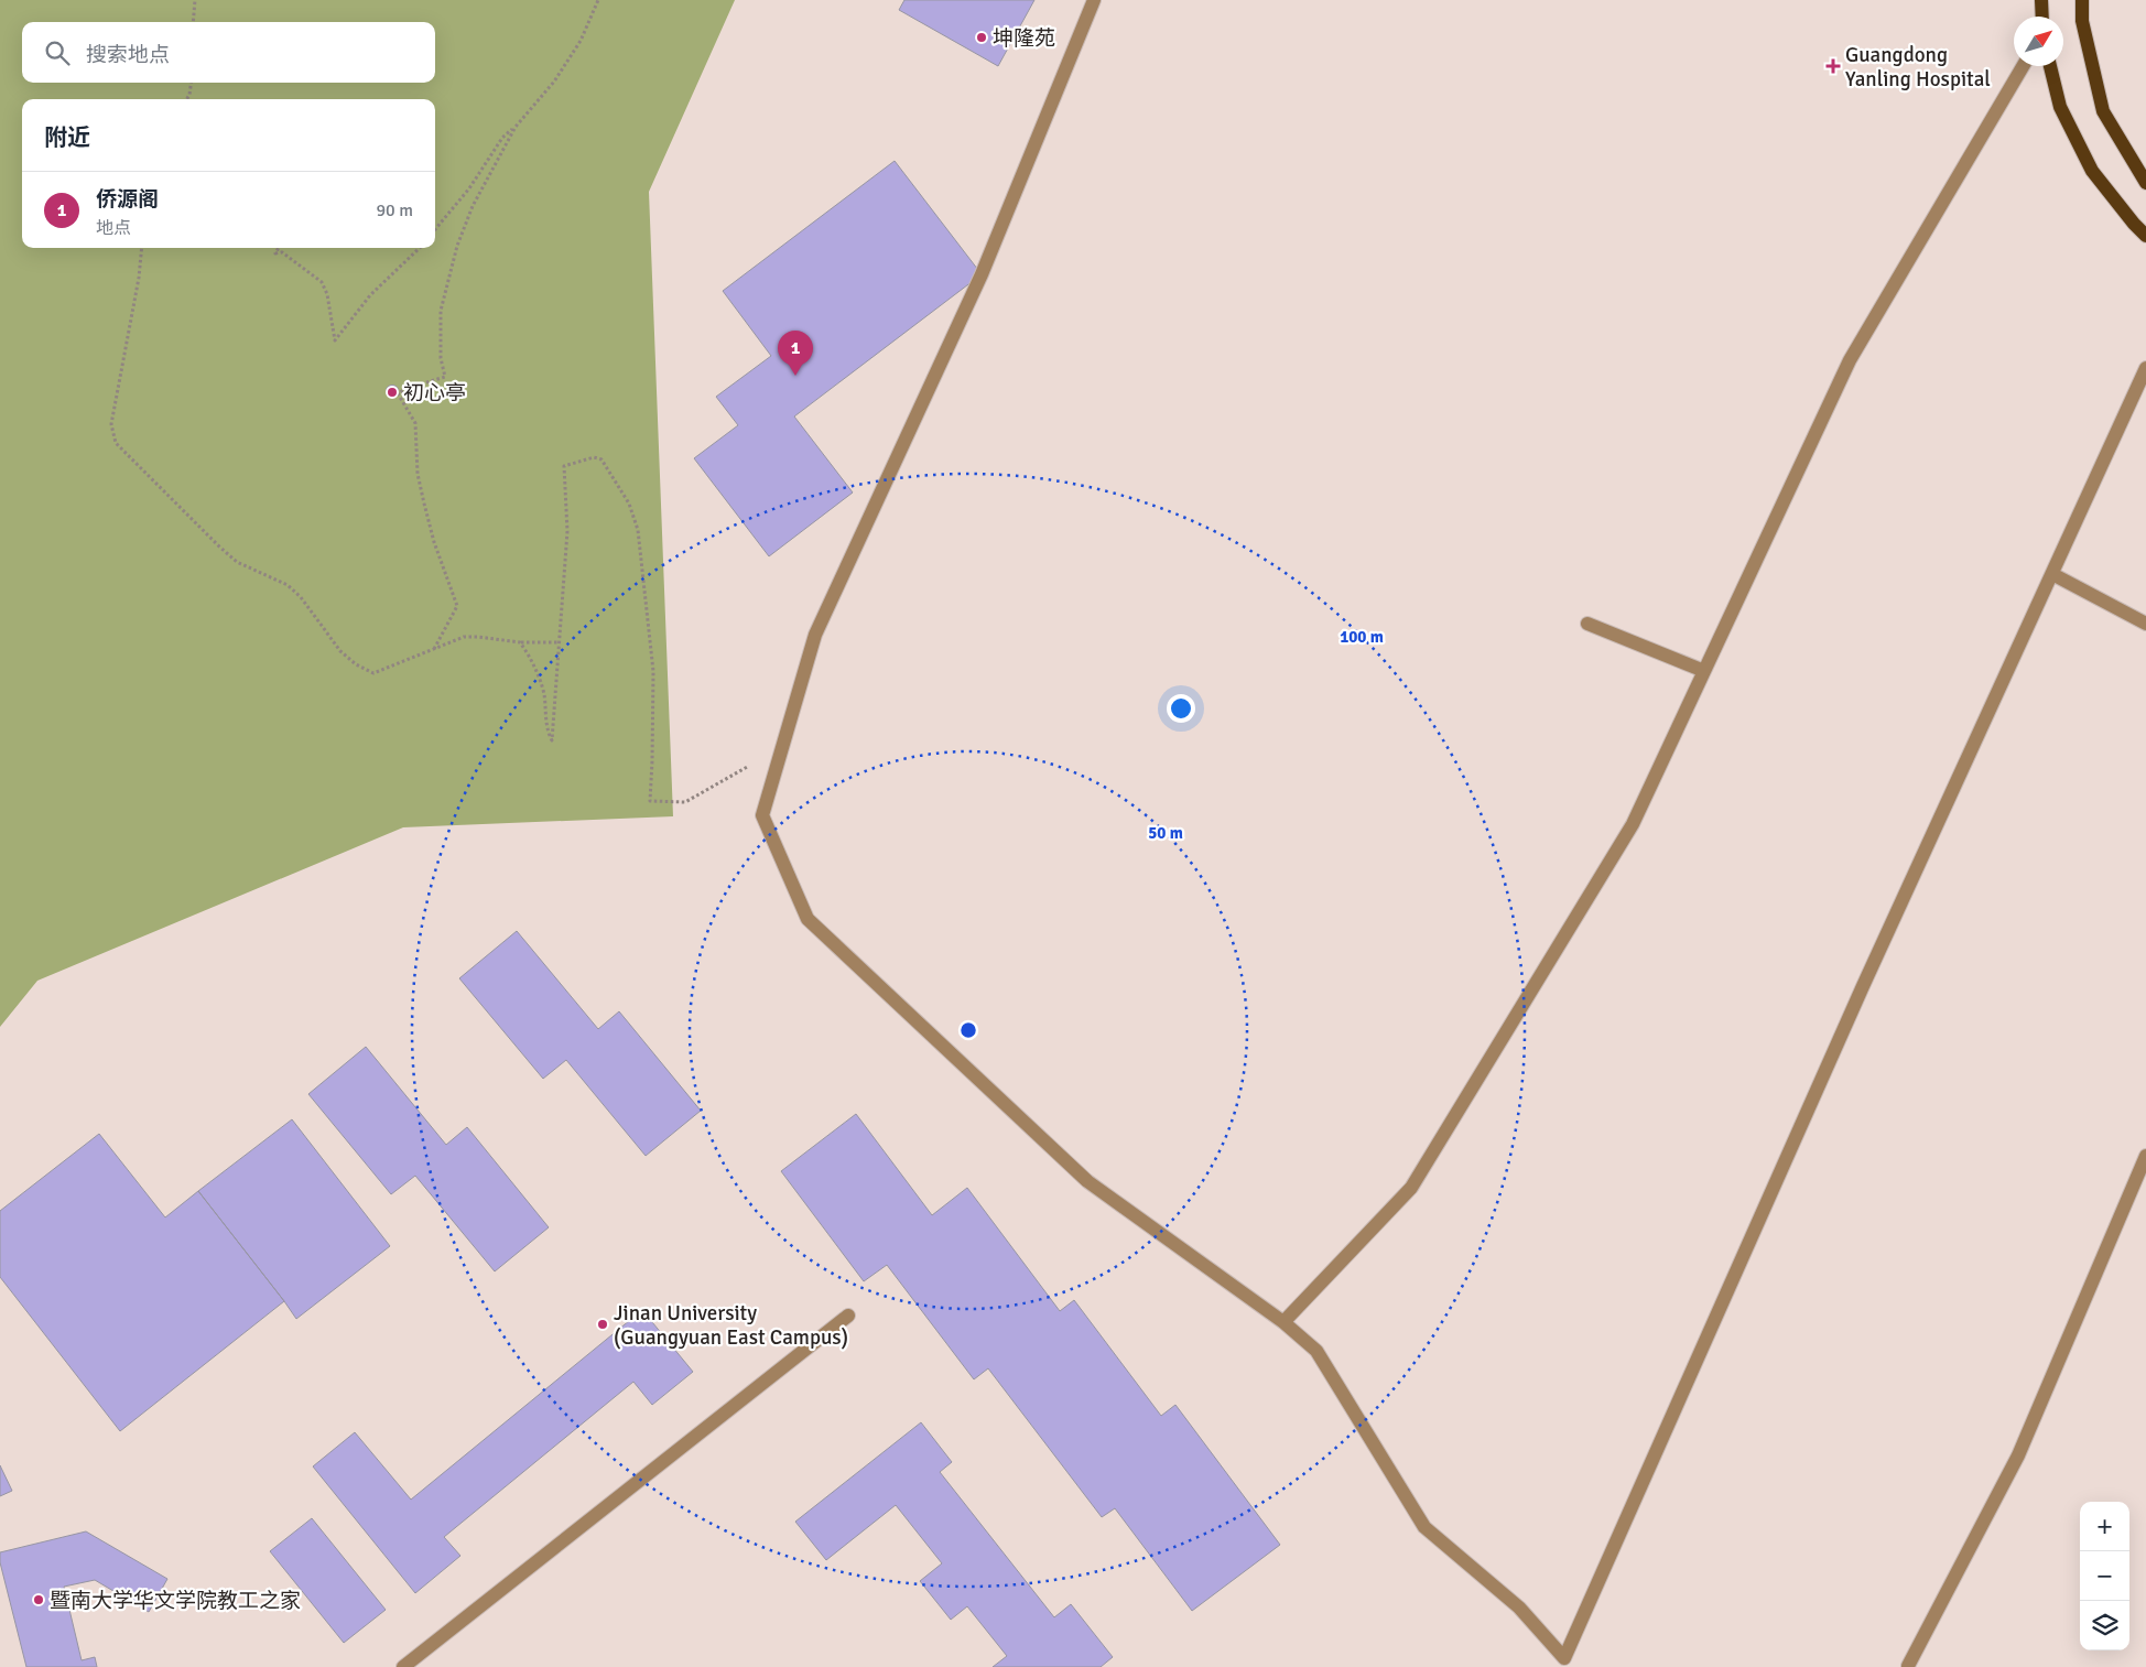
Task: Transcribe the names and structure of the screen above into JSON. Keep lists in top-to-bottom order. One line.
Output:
{"places":{"other":["坤隆苑","初心亭","Jinan University (Guangyuan East Campus)","暨南大学华文学院教工之家"],"health":["Guangdong Yanling Hospital"]},"north":"top right","page":{"search":"搜索地点","heading":"附近","list":[{"mark":"1","name":"侨源阁","note":"地点","value":"90 m"}],"pins":"1","map_buttons":["+","−"]},"rings":["100 m","50 m"]}
